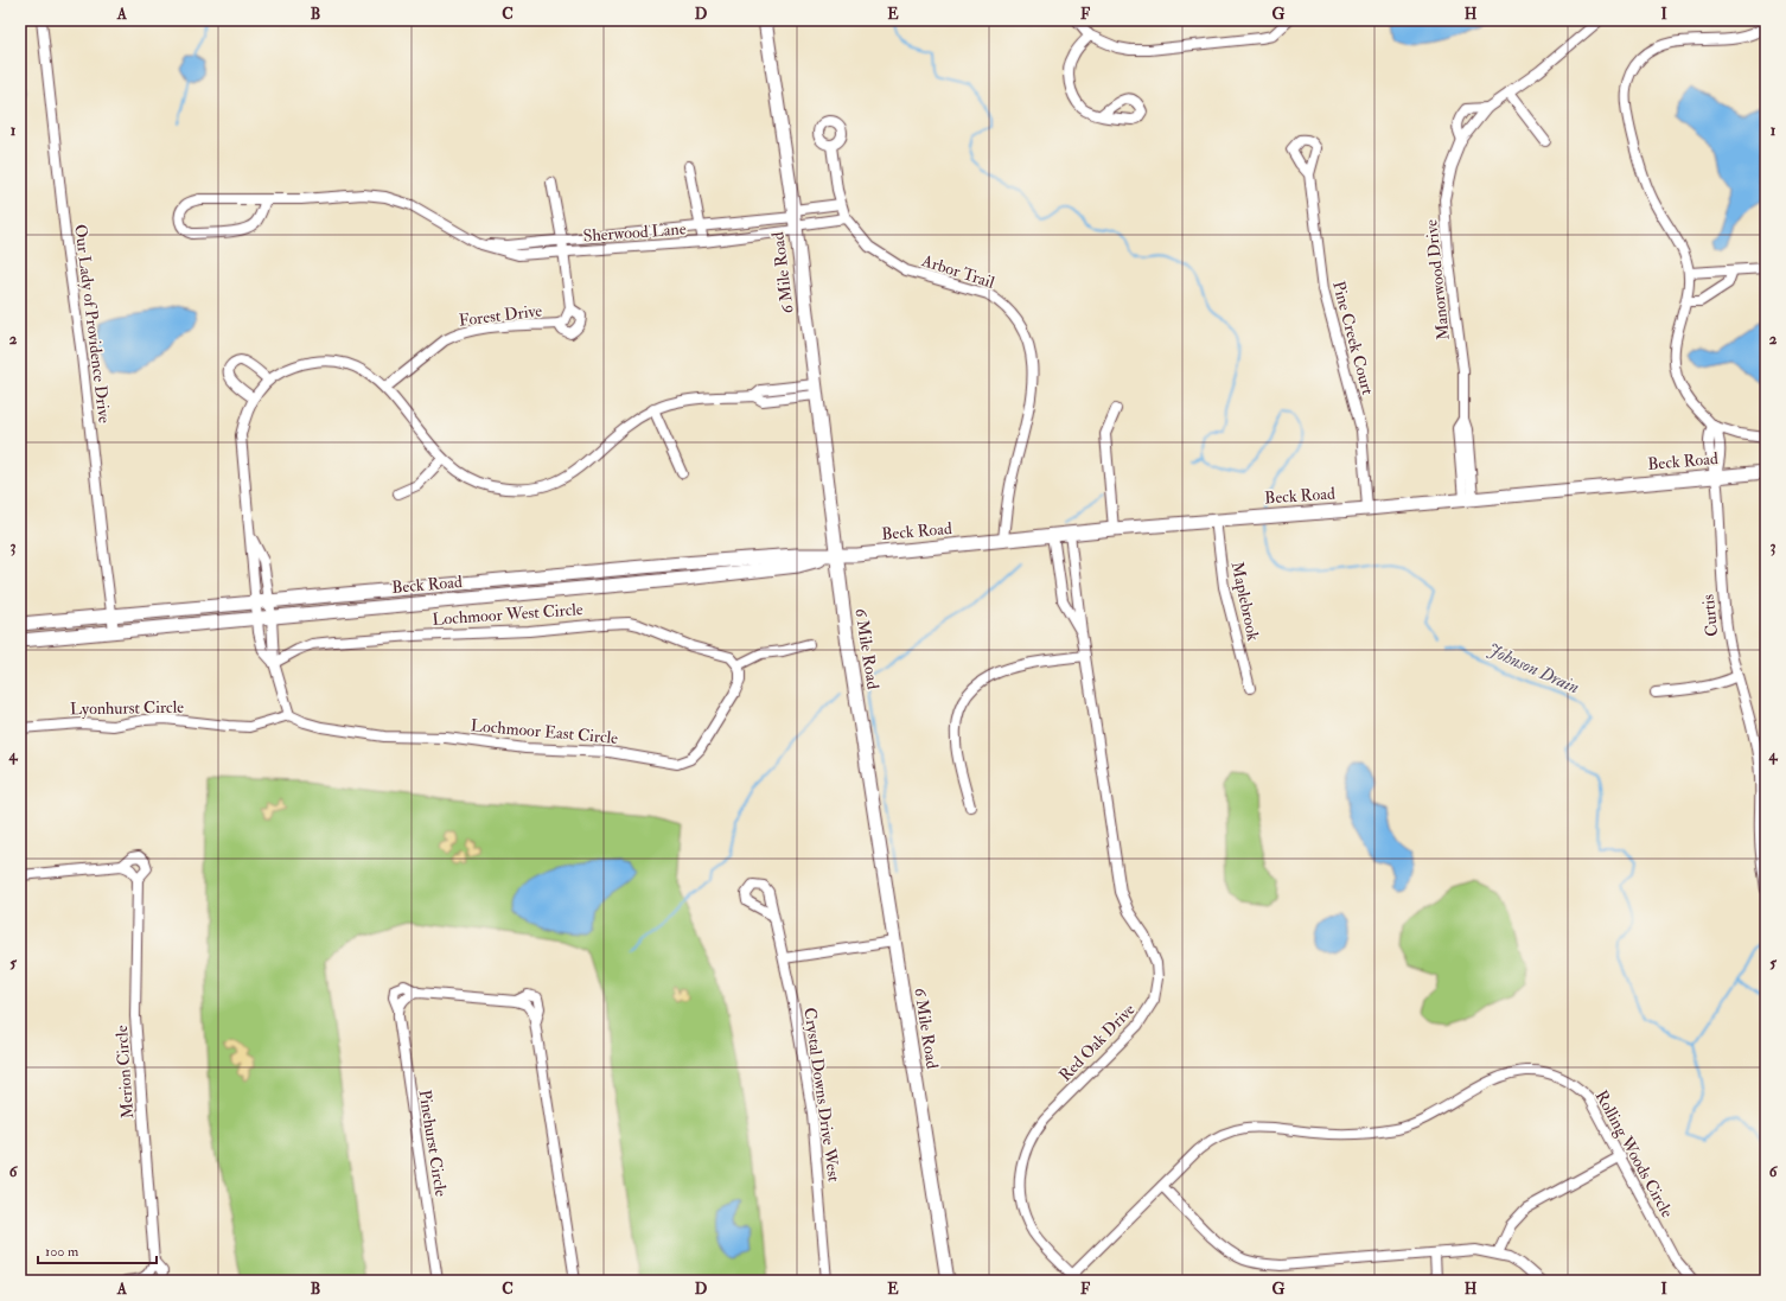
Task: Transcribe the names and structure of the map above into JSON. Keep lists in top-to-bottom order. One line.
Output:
{"streets":{"main road":["6 Mile Road","Beck Road"],"street":["Sherwood Lane","Arbor Trail","Manorwood Drive","Forest Drive","Our Lady of Providence Drive","Pine Creek Court","Maplebrook","Lochmoor West Circle","Curtis","Lyonhurst Circle","Lochmoor East Circle","Red Oak Drive","Merion Circle","Crystal Downs Drive West","Pinehurst Circle","Rolling Woods Circle"]},"crossings":[["Sherwood Lane","6 Mile Road"],["Arbor Trail","Beck Road"],["6 Mile Road","Beck Road"],["Manorwood Drive","Beck Road"],["Our Lady of Providence Drive","Beck Road"],["Pine Creek Court","Beck Road"],["Beck Road","Maplebrook"],["Beck Road","Curtis"],["Beck Road","Red Oak Drive"],["Lochmoor West Circle","Lochmoor East Circle"],["Lyonhurst Circle","Lochmoor East Circle"],["Red Oak Drive","Rolling Woods Circle"]],"water":["Johnson Drain"],"scale_bar":"100 m","grid":{"columns":["A","B","C","D","E","F","G","H","I"],"rows":["1","2","3","4","5","6"]}}
